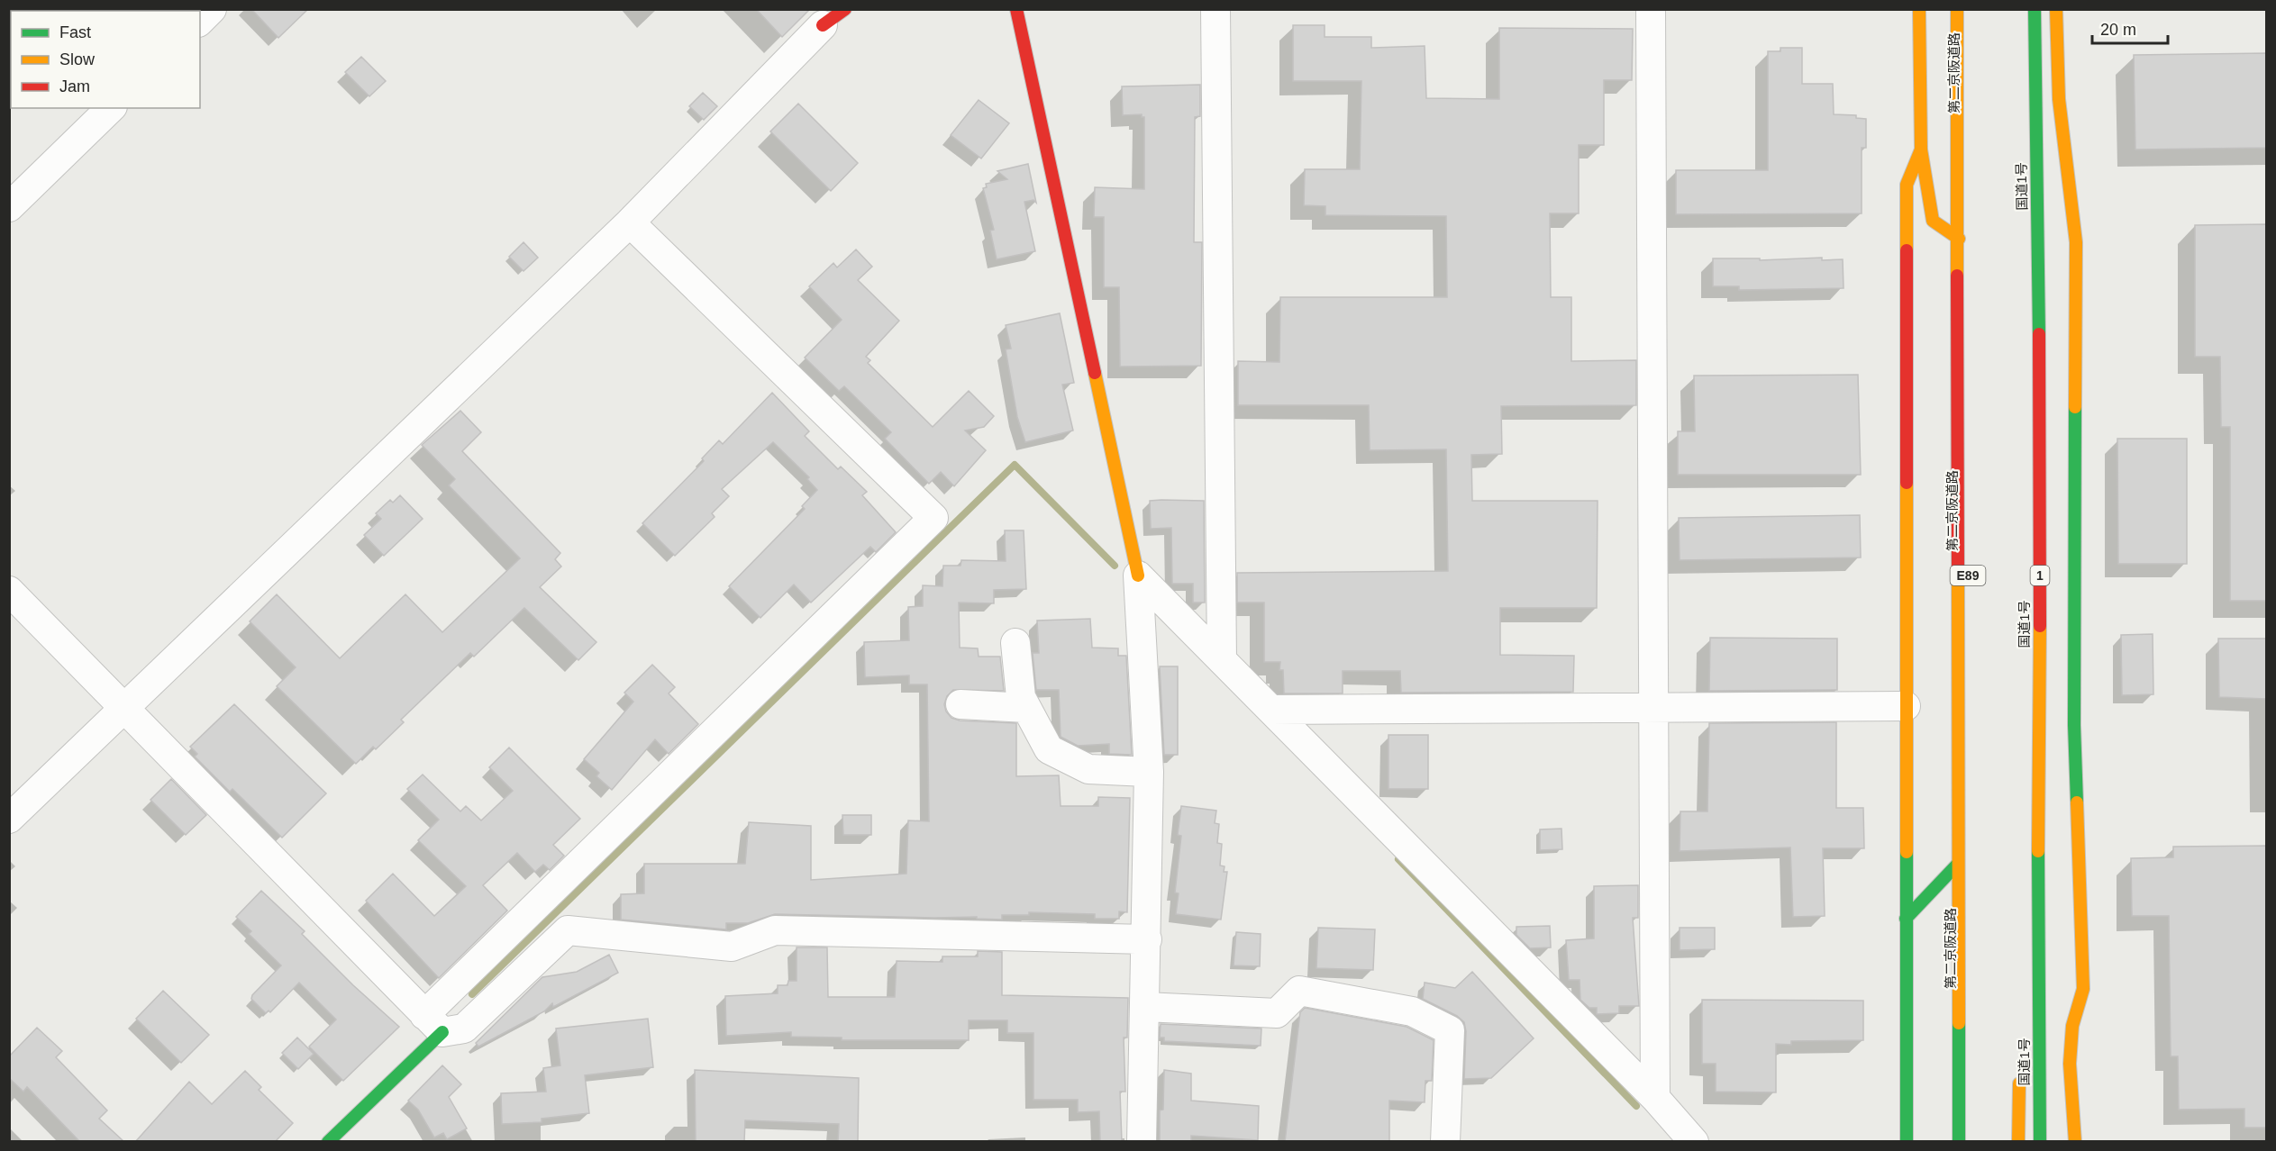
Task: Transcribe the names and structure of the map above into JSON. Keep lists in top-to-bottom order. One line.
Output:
{"streets":{"main road":["第二京阪道路","国道1号","E89","1"]},"legend":["Fast","Slow","Jam"],"scale_bar":"20 m"}
